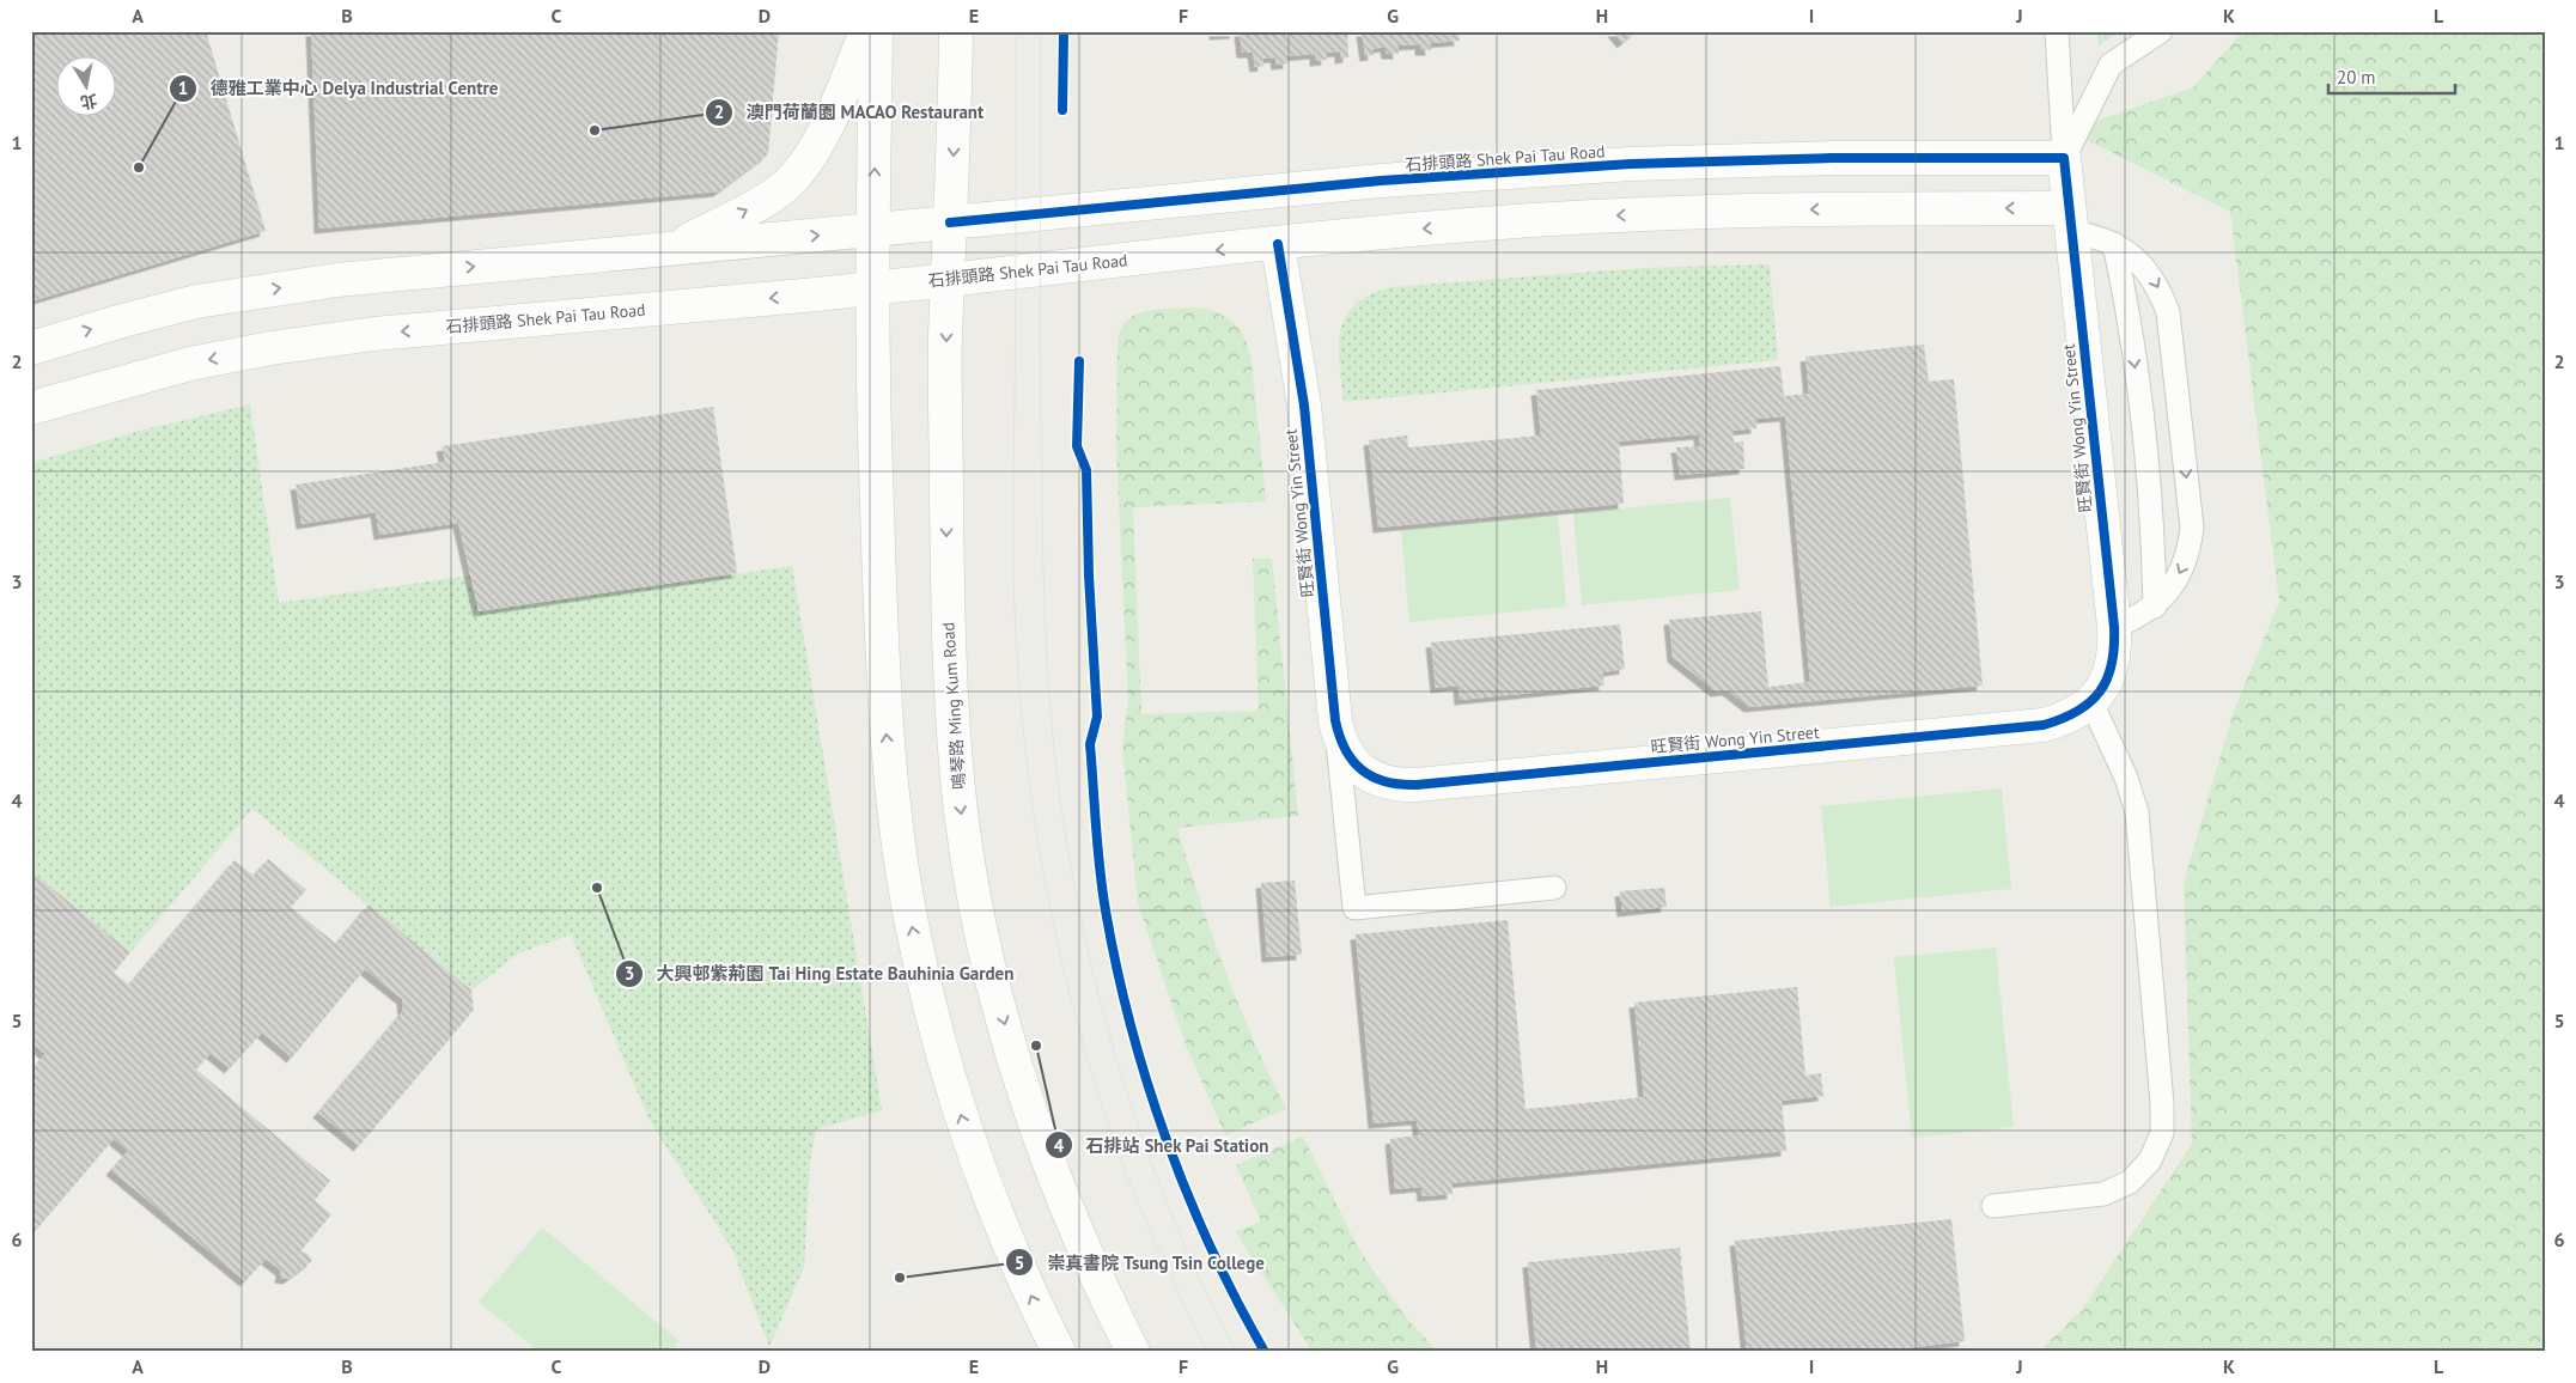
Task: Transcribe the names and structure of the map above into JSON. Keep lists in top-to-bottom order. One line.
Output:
{"streets":{"main road":["石排頭路 Shek Pai Tau Road","旺賢街 Wong Yin Street","鳴琴路 Ming Kum Road"]},"crossings":[["石排頭路 Shek Pai Tau Road","旺賢街 Wong Yin Street"],["石排頭路 Shek Pai Tau Road","鳴琴路 Ming Kum Road"]],"places":["澳門荷蘭園 MACAO Restaurant","德雅工業中心 Delya Industrial Centre","大興邨紫荊園 Tai Hing Estate Bauhinia Garden","石排站 Shek Pai Station","崇真書院 Tsung Tsin College"],"scale_bar":"20 m","north":"bottom","grid":{"columns":["A","B","C","D","E","F","G","H","I","J","K","L"],"rows":["1","2","3","4","5","6"]}}
